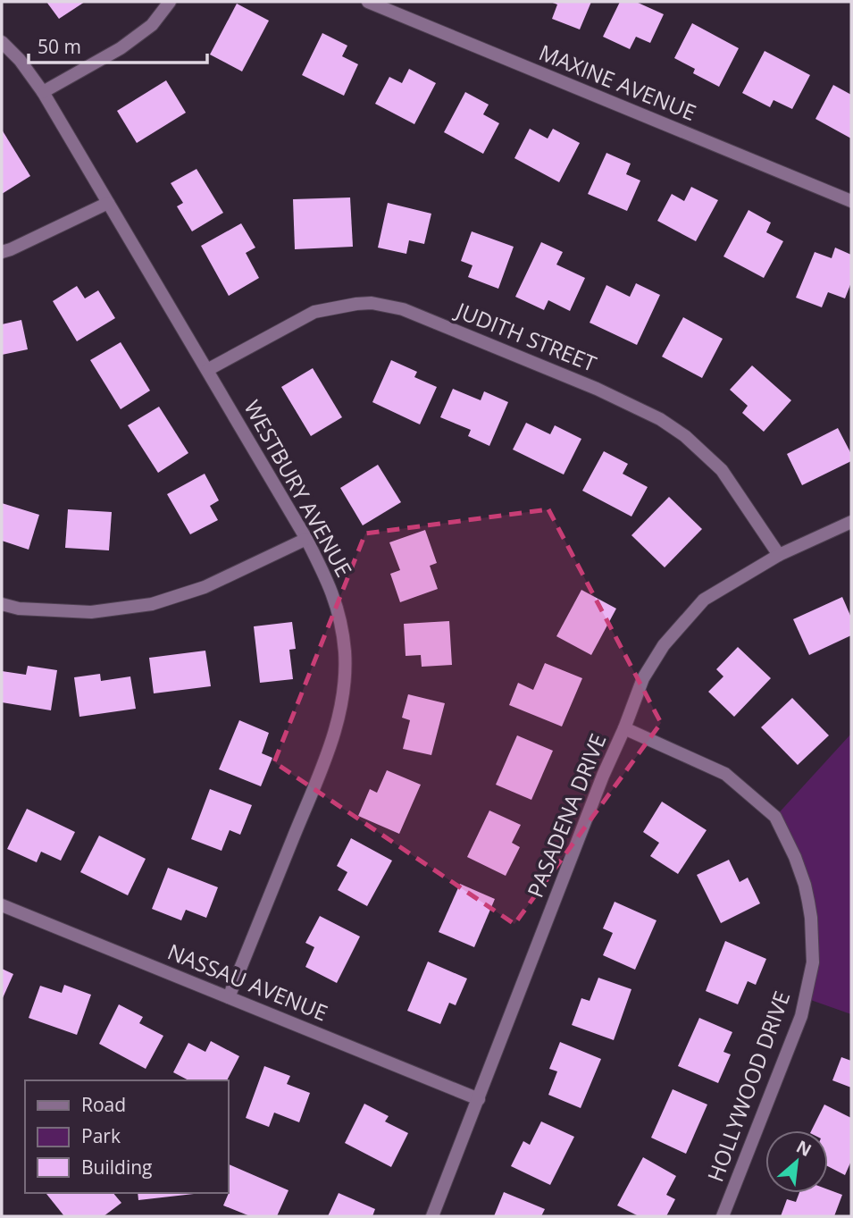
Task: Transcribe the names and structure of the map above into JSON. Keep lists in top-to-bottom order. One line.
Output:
{"streets":{"street":["MAXINE AVENUE","JUDITH STREET","WESTBURY AVENUE","PASADENA DRIVE","NASSAU AVENUE","HOLLYWOOD DRIVE"]},"crossings":[["JUDITH STREET","WESTBURY AVENUE"],["JUDITH STREET","PASADENA DRIVE"],["WESTBURY AVENUE","NASSAU AVENUE"],["PASADENA DRIVE","NASSAU AVENUE"],["PASADENA DRIVE","HOLLYWOOD DRIVE"]],"legend":["Road","Park","Building"],"scale_bar":"50 m","north":"top right"}
